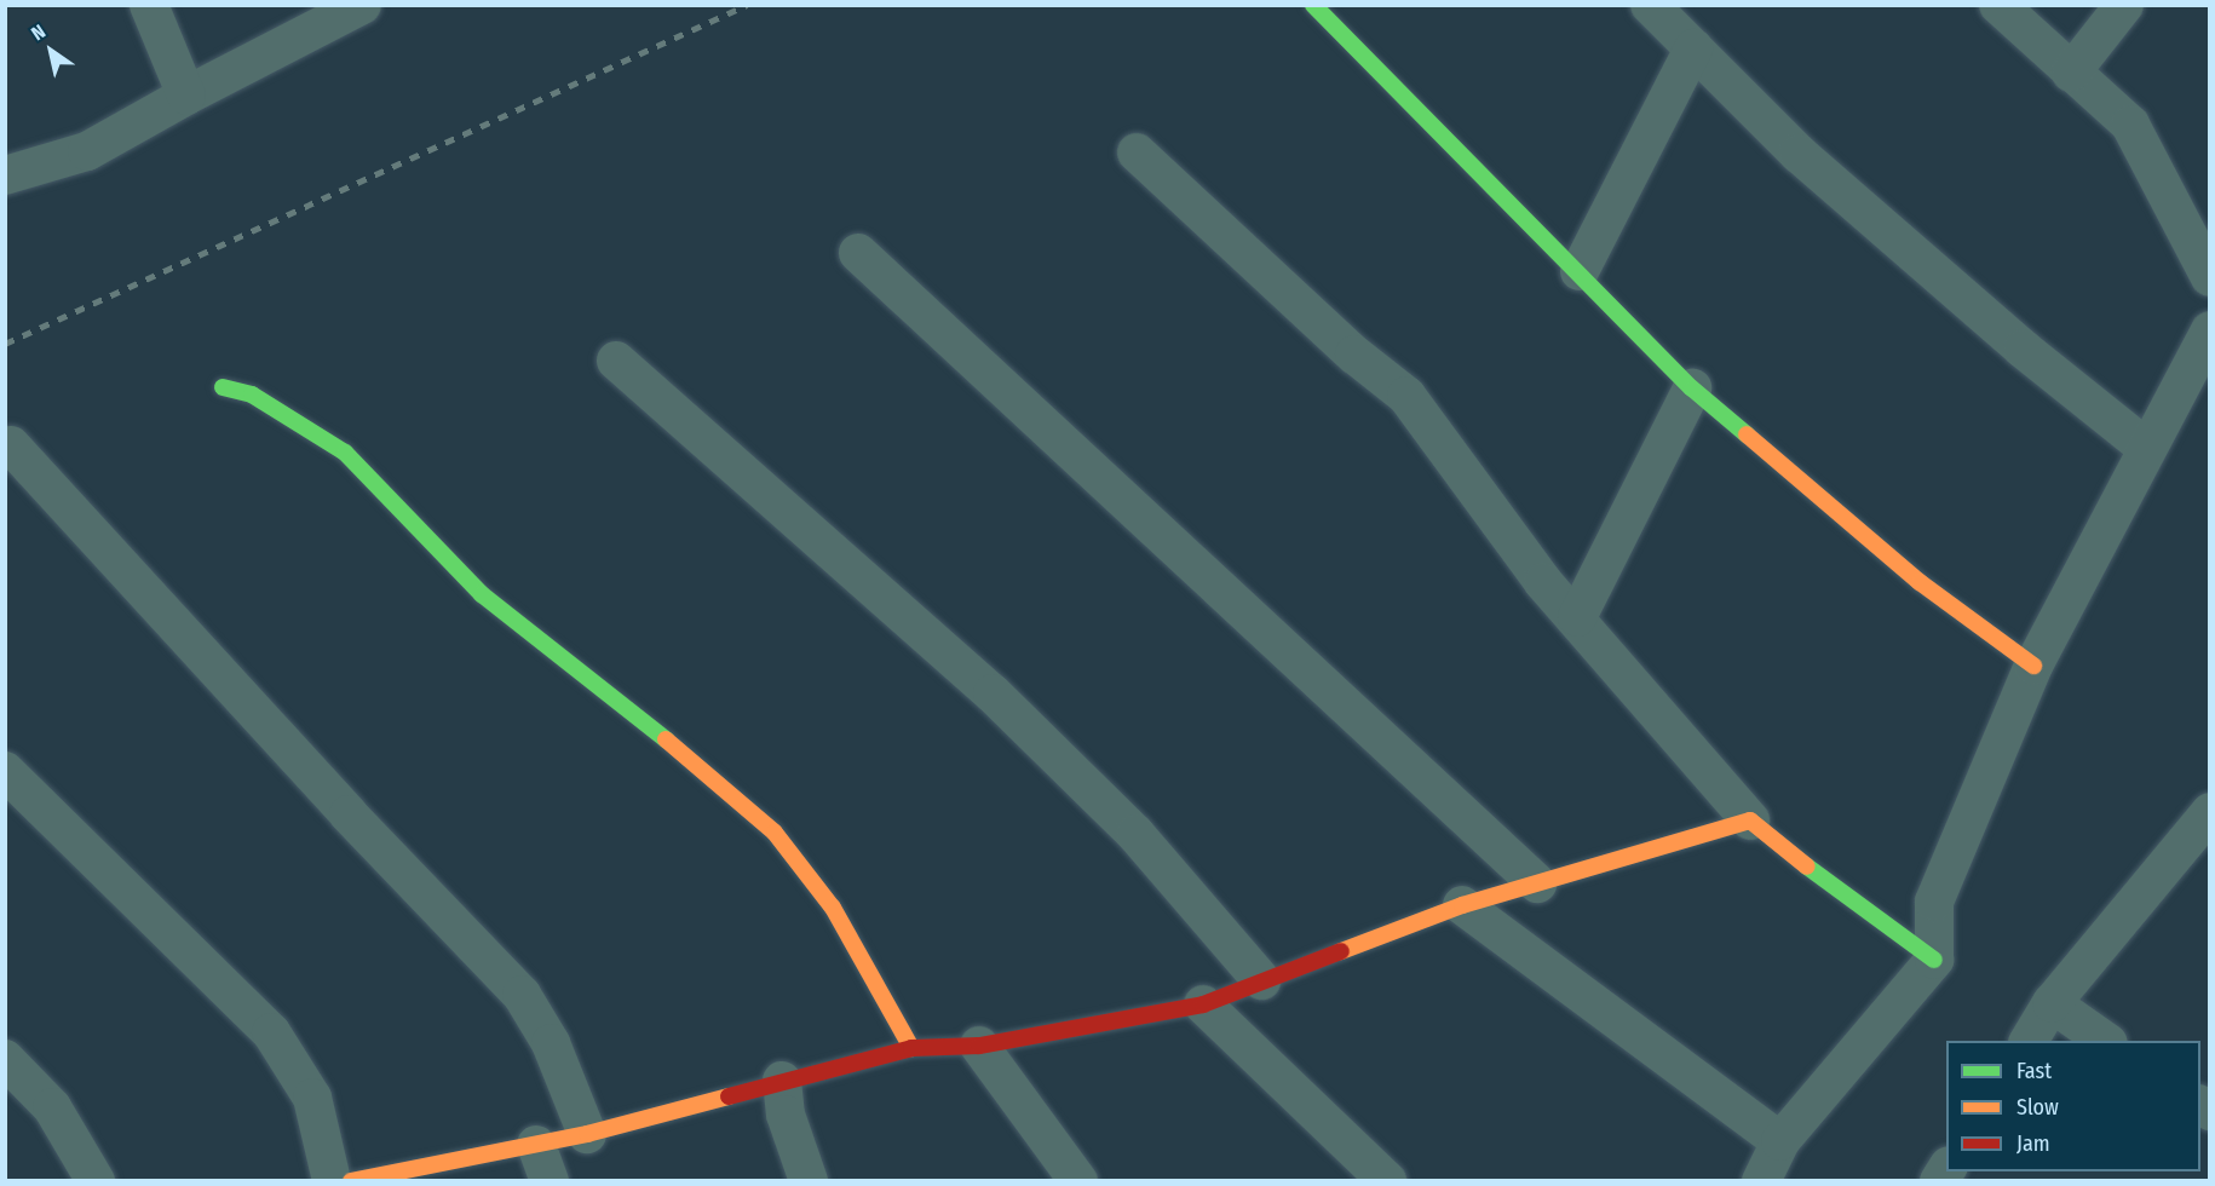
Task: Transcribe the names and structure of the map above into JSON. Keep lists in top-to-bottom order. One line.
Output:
{"legend":["Fast","Slow","Jam"],"north":"top left"}
